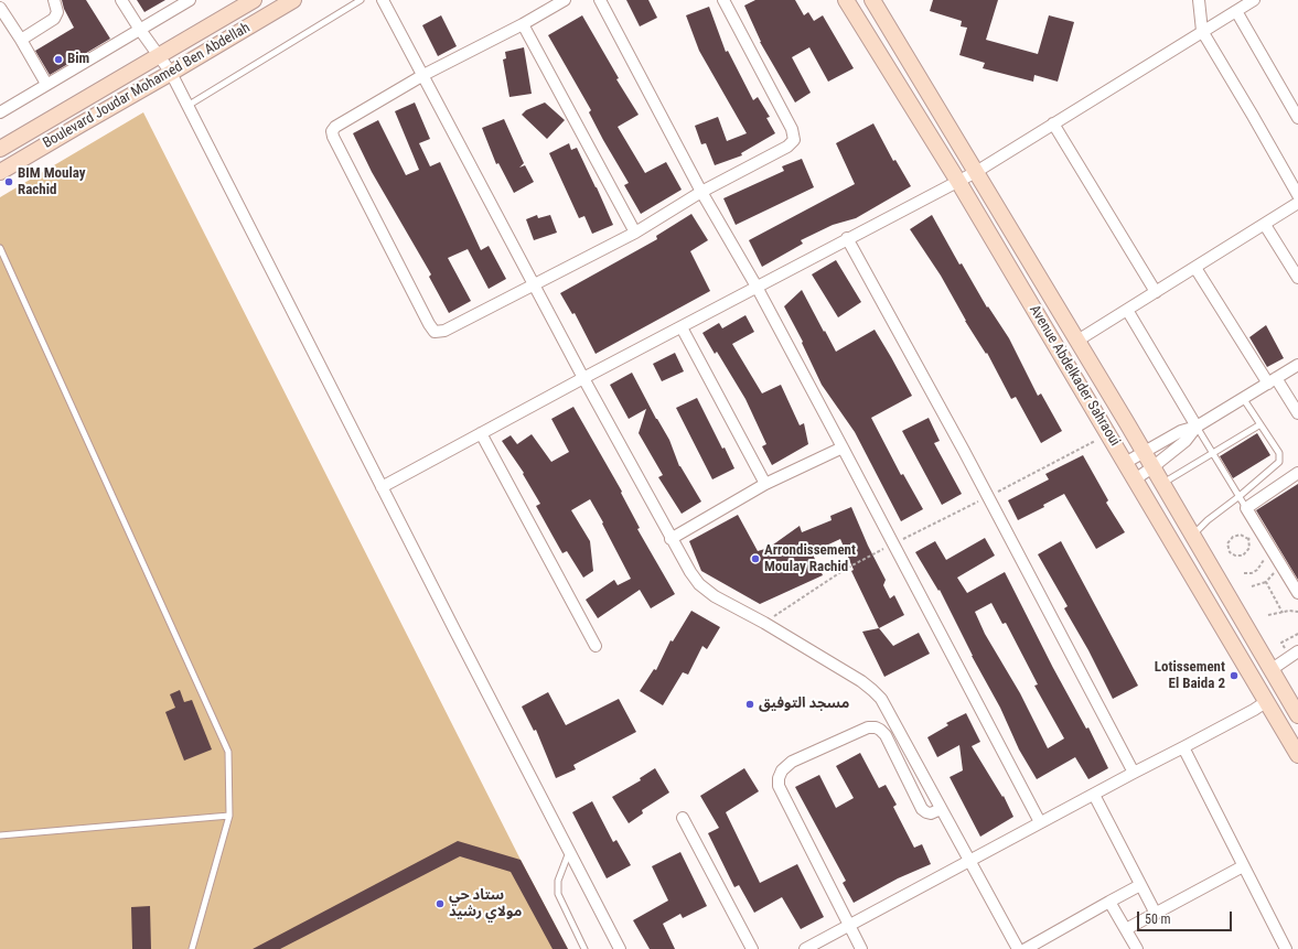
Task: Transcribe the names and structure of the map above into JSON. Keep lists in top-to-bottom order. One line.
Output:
{"streets":{"main road":["Boulevard Joudar Mohamed Ben Abdellah","Avenue Abdelkader Sahraoui"]},"places":["Bim","BIM Moulay Rachid","Arrondissement Moulay Rachid","Lotissement El Baida 2","مسجد التوفيق","ستاد حي مولاي رشيد"],"scale_bar":"50 m"}
